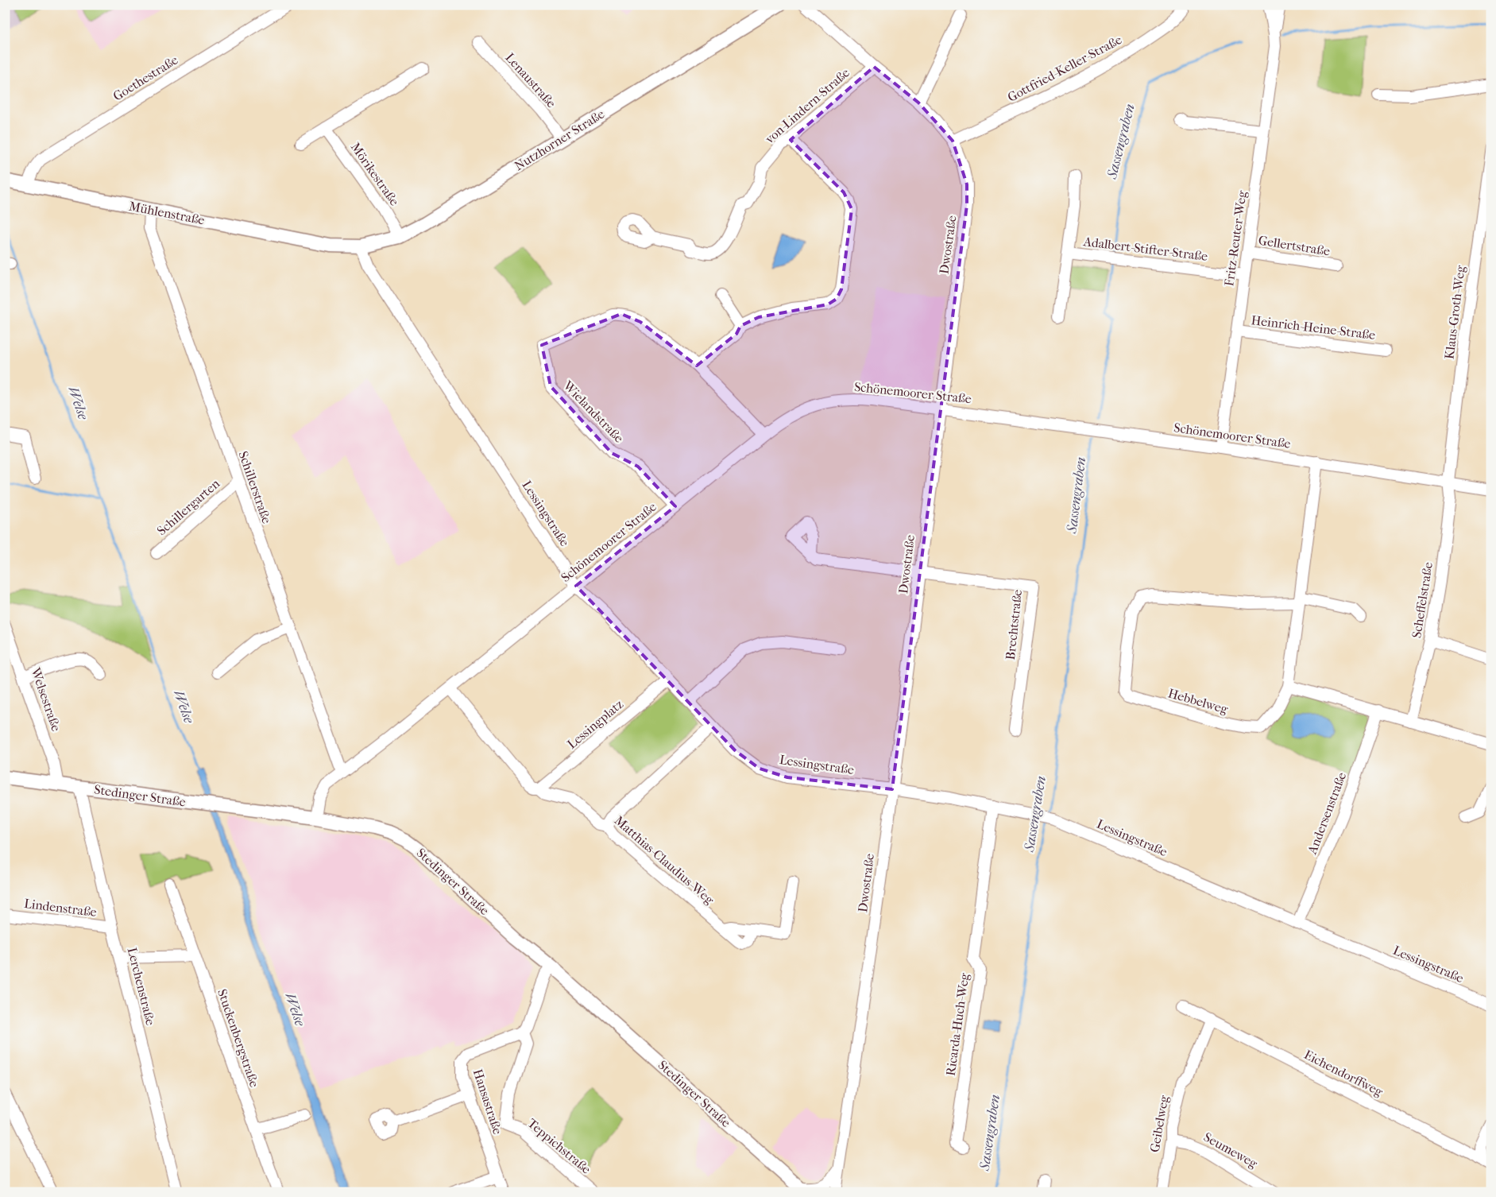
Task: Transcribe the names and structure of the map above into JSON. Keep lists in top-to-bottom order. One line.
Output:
{"streets":{"main road":["Nutzhorner Straße","Mühlenstraße","Stedinger Straße"],"street":["Gottfried-Keller-Straße","Goethestraße","Lenaustraße","von-Lindern-Straße","Mörikestraße","Fritz-Reuter-Weg","Dwostraße","Gellertstraße","Adalbert-Stifter-Straße","Klaus-Groth-Weg","Heinrich-Heine-Straße","Schönemoorer Straße","Wielandstraße","Schillerstraße","Schillergarten","Lessingstraße","Scheffelstraße","Brechtstraße","Welsestraße","Hebbelweg","Lessingplatz","Andersenstraße","Matthias-Claudius-Weg","Lindenstraße","Lerchenstraße","Ricarda-Huch-Weg","Stuckenbergstraße","Eichendorffweg","Hansastraße","Geibelweg","Teppichstraße","Seumeweg"]},"crossings":[["Gottfried-Keller-Straße","Dwostraße"],["Goethestraße","Mühlenstraße"],["Lenaustraße","Nutzhorner Straße"],["von-Lindern-Straße","Dwostraße"],["Nutzhorner Straße","Mörikestraße"],["Nutzhorner Straße","Mühlenstraße"],["Nutzhorner Straße","Lessingstraße"],["Mühlenstraße","Schillerstraße"],["Fritz-Reuter-Weg","Gellertstraße"],["Fritz-Reuter-Weg","Adalbert-Stifter-Straße"],["Fritz-Reuter-Weg","Heinrich-Heine-Straße"],["Fritz-Reuter-Weg","Schönemoorer Straße"],["Dwostraße","Schönemoorer Straße"],["Dwostraße","Lessingstraße"],["Dwostraße","Brechtstraße"],["Klaus-Groth-Weg","Schönemoorer Straße"],["Klaus-Groth-Weg","Scheffelstraße"],["Schönemoorer Straße","Wielandstraße"],["Schönemoorer Straße","Schillerstraße"],["Schönemoorer Straße","Lessingstraße"],["Schönemoorer Straße","Scheffelstraße"],["Schönemoorer Straße","Stedinger Straße"],["Schönemoorer Straße","Matthias-Claudius-Weg"],["Schillerstraße","Schillergarten"],["Lessingstraße","Lessingplatz"],["Lessingstraße","Andersenstraße"],["Lessingstraße","Ricarda-Huch-Weg"],["Welsestraße","Stedinger Straße"],["Lessingplatz","Matthias-Claudius-Weg"],["Stedinger Straße","Lerchenstraße"],["Stedinger Straße","Hansastraße"],["Lindenstraße","Lerchenstraße"],["Eichendorffweg","Geibelweg"],["Hansastraße","Teppichstraße"],["Geibelweg","Seumeweg"]],"water":["Sassengraben","Welse"]}
